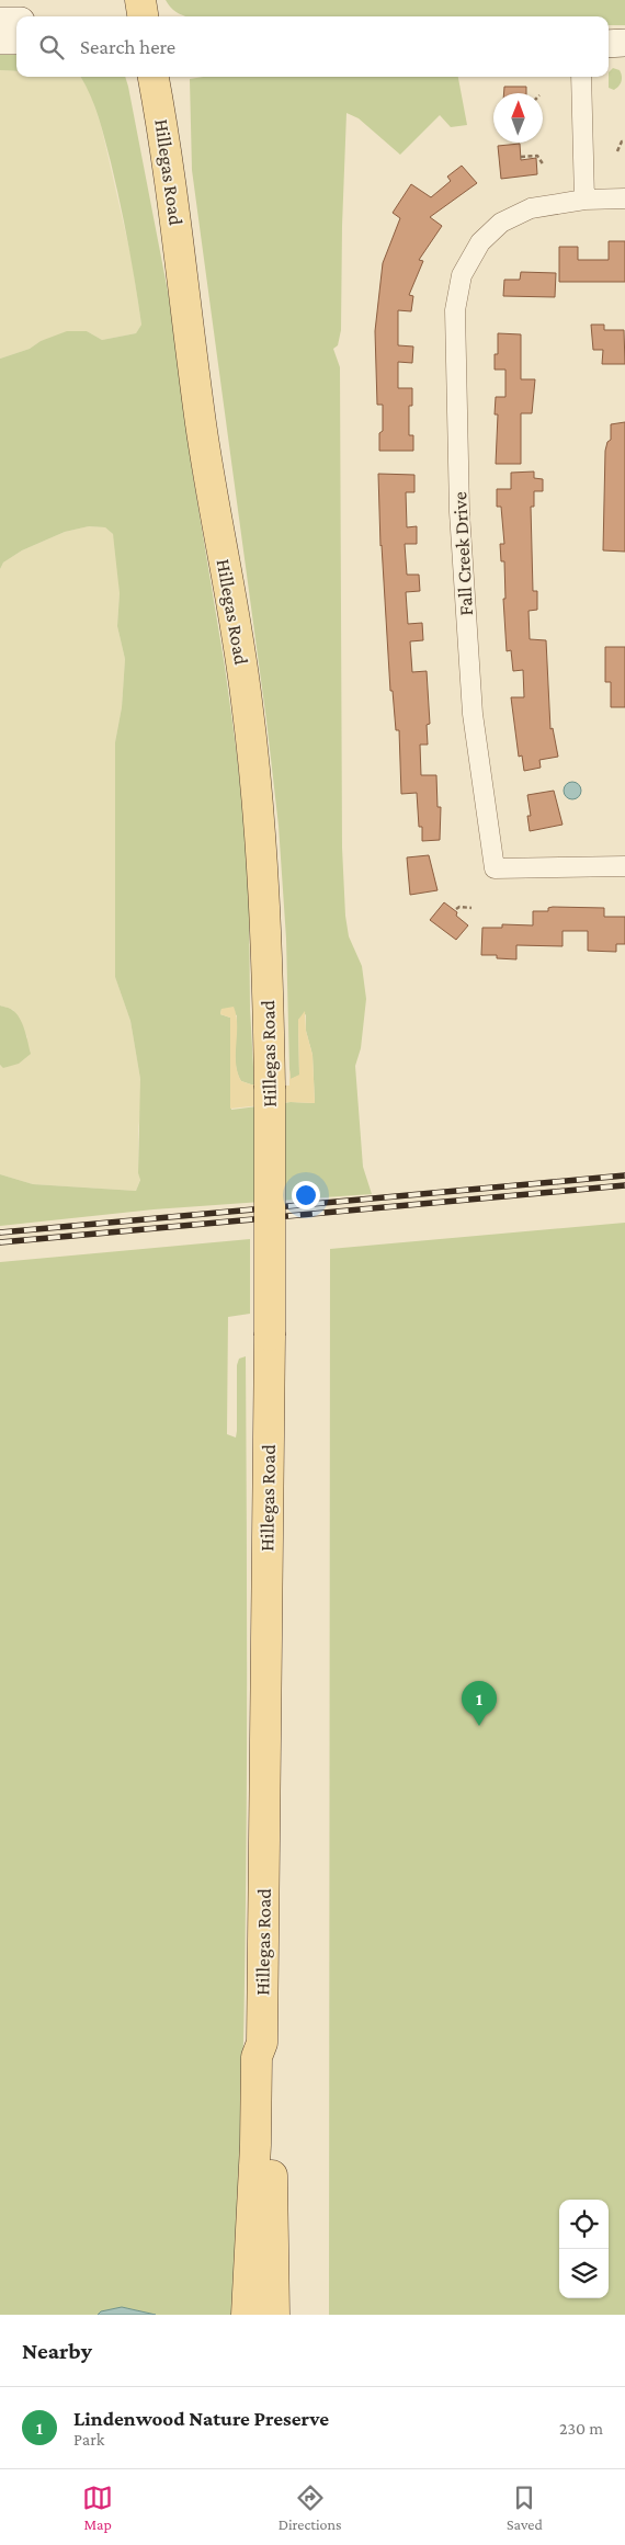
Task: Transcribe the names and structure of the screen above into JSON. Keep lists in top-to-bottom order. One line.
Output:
{"streets":{"main road":["Hillegas Road"],"street":["Fall Creek Drive"]},"north":"top","page":{"search":"Search here","pins":"1","heading":"Nearby","list":[{"mark":"1","name":"Lindenwood Nature Preserve","note":"Park","value":"230 m"}],"nav":["Map","Directions","Saved"]}}
